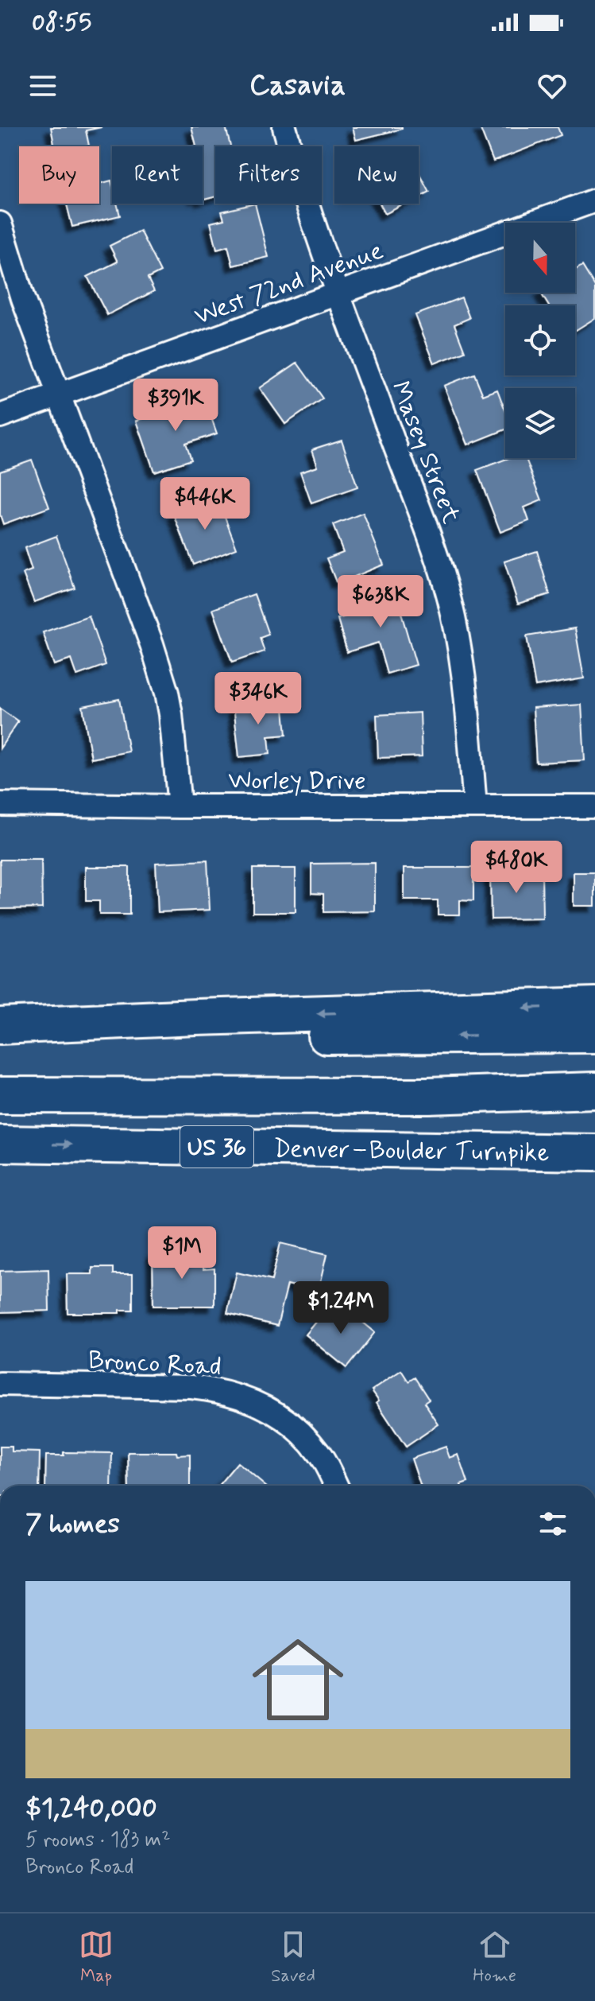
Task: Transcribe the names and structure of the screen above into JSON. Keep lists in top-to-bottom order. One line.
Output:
{"streets":{"highway":["US 36","Denver–Boulder Turnpike"],"street":["West 72nd Avenue","Masey Street","Worley Drive","Bronco Road"]},"crossings":[["West 72nd Avenue","Masey Street"],["Masey Street","Worley Drive"]],"north":"bottom","page":{"status":"08:55","header":"Casavia","chip":["Buy","Rent","Filters","New"],"price":["$391K","$446K","$638K","$346K","$480K","$1M","$1.24M"],"heading":"7 homes","list":[{"name":"$1,240,000","note":"5 rooms · 183 m² · Bronco Road"}],"tabs":["Map","Saved","Home"]}}
